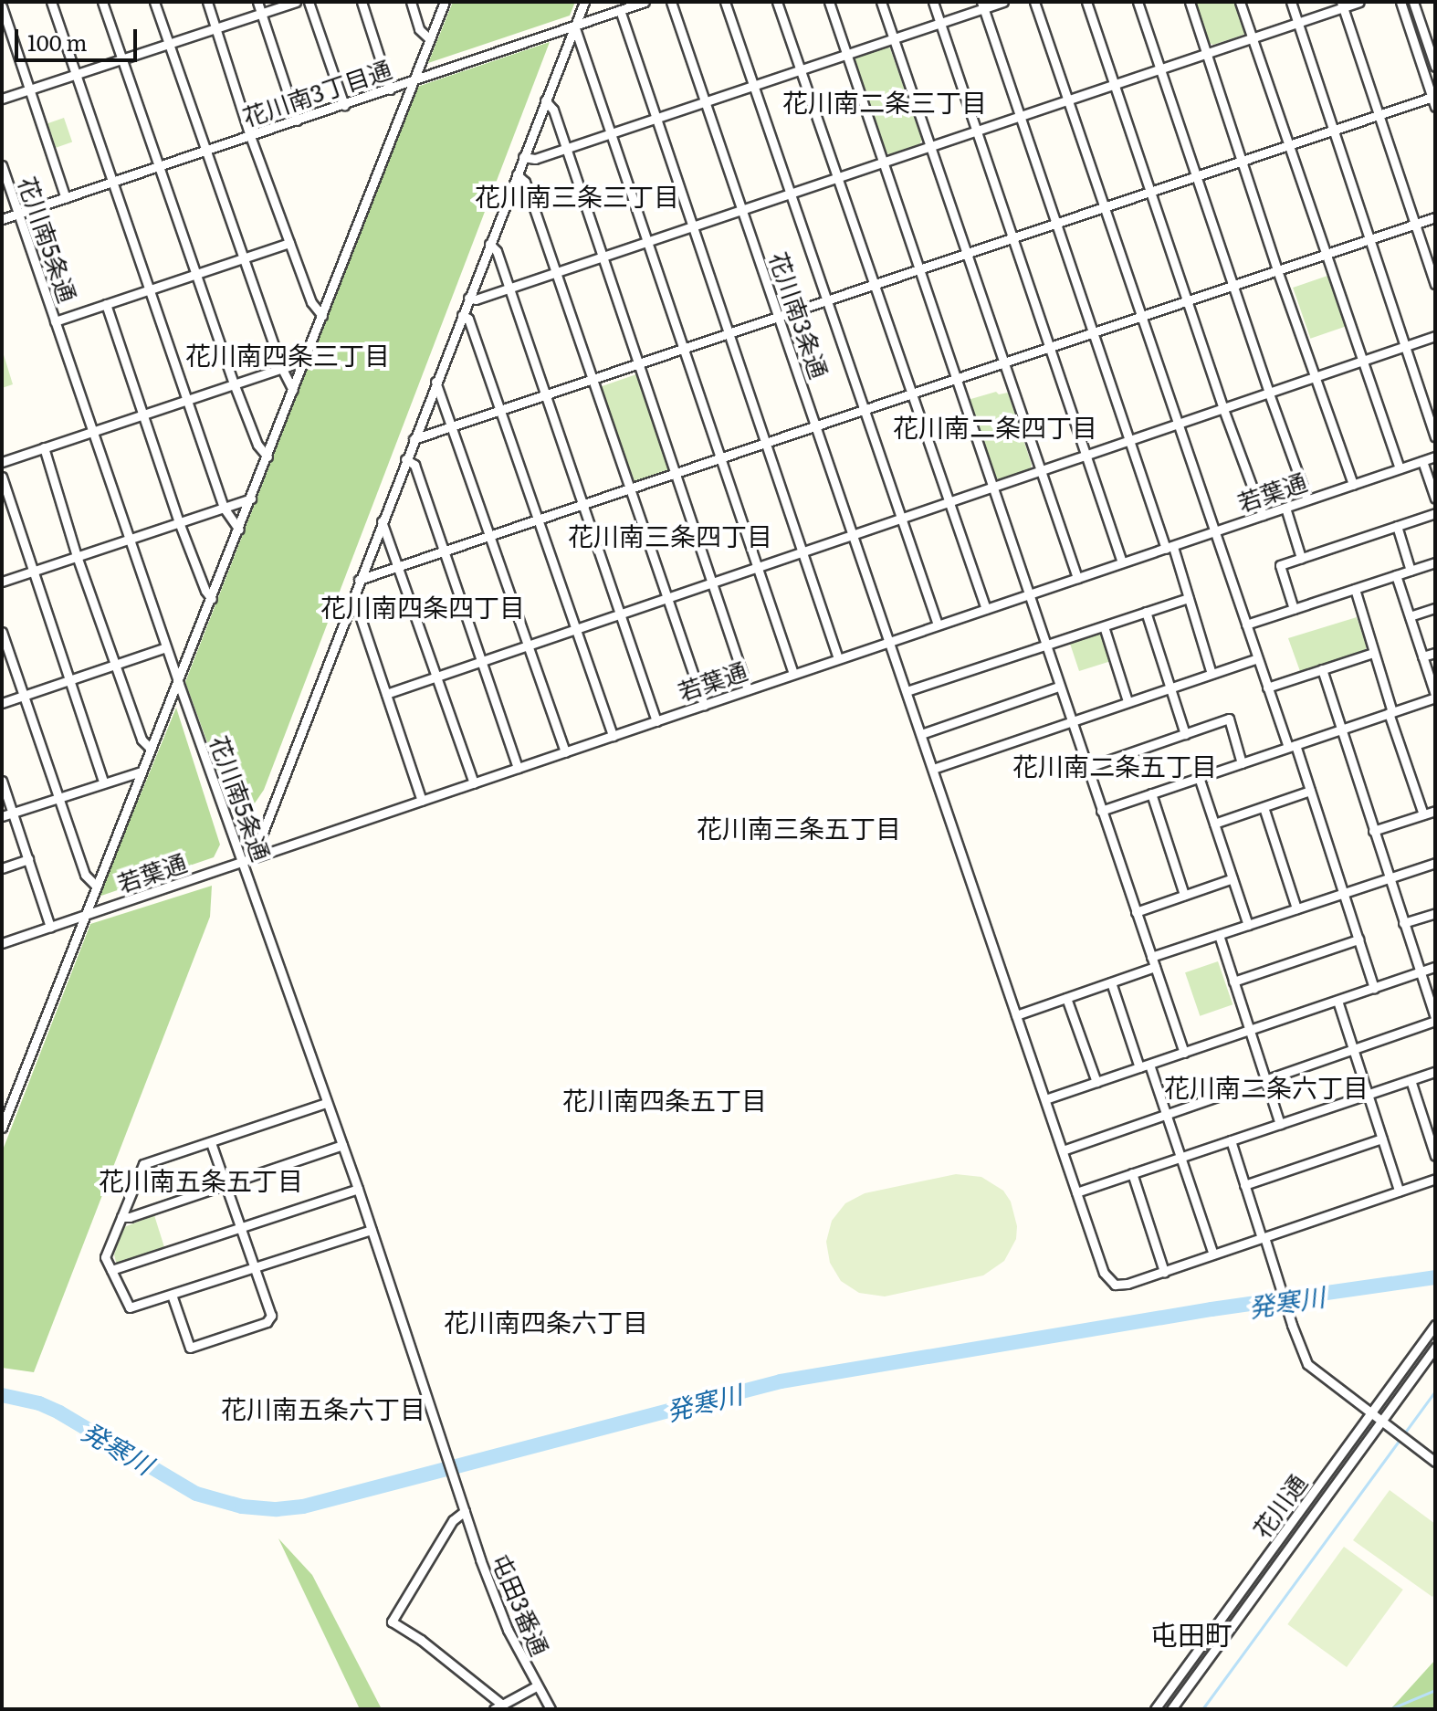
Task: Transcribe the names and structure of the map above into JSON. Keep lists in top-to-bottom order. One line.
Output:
{"streets":{"street":["花川南3丁目通","花川南5条通","花川南3条通","若葉通","花川通","屯田3番通"]},"crossings":[["花川南3丁目通","花川南5条通"],["花川南5条通","若葉通"],["花川南5条通","屯田3番通"],["花川南3条通","若葉通"]],"districts":["花川南二条三丁目","花川南三条三丁目","花川南四条三丁目","花川南二条四丁目","花川南三条四丁目","花川南四条四丁目","花川南二条五丁目","花川南三条五丁目","花川南二条六丁目","花川南四条五丁目","花川南五条五丁目","花川南四条六丁目","花川南五条六丁目","屯田町"],"water":["発寒川"],"scale_bar":"100 m"}
